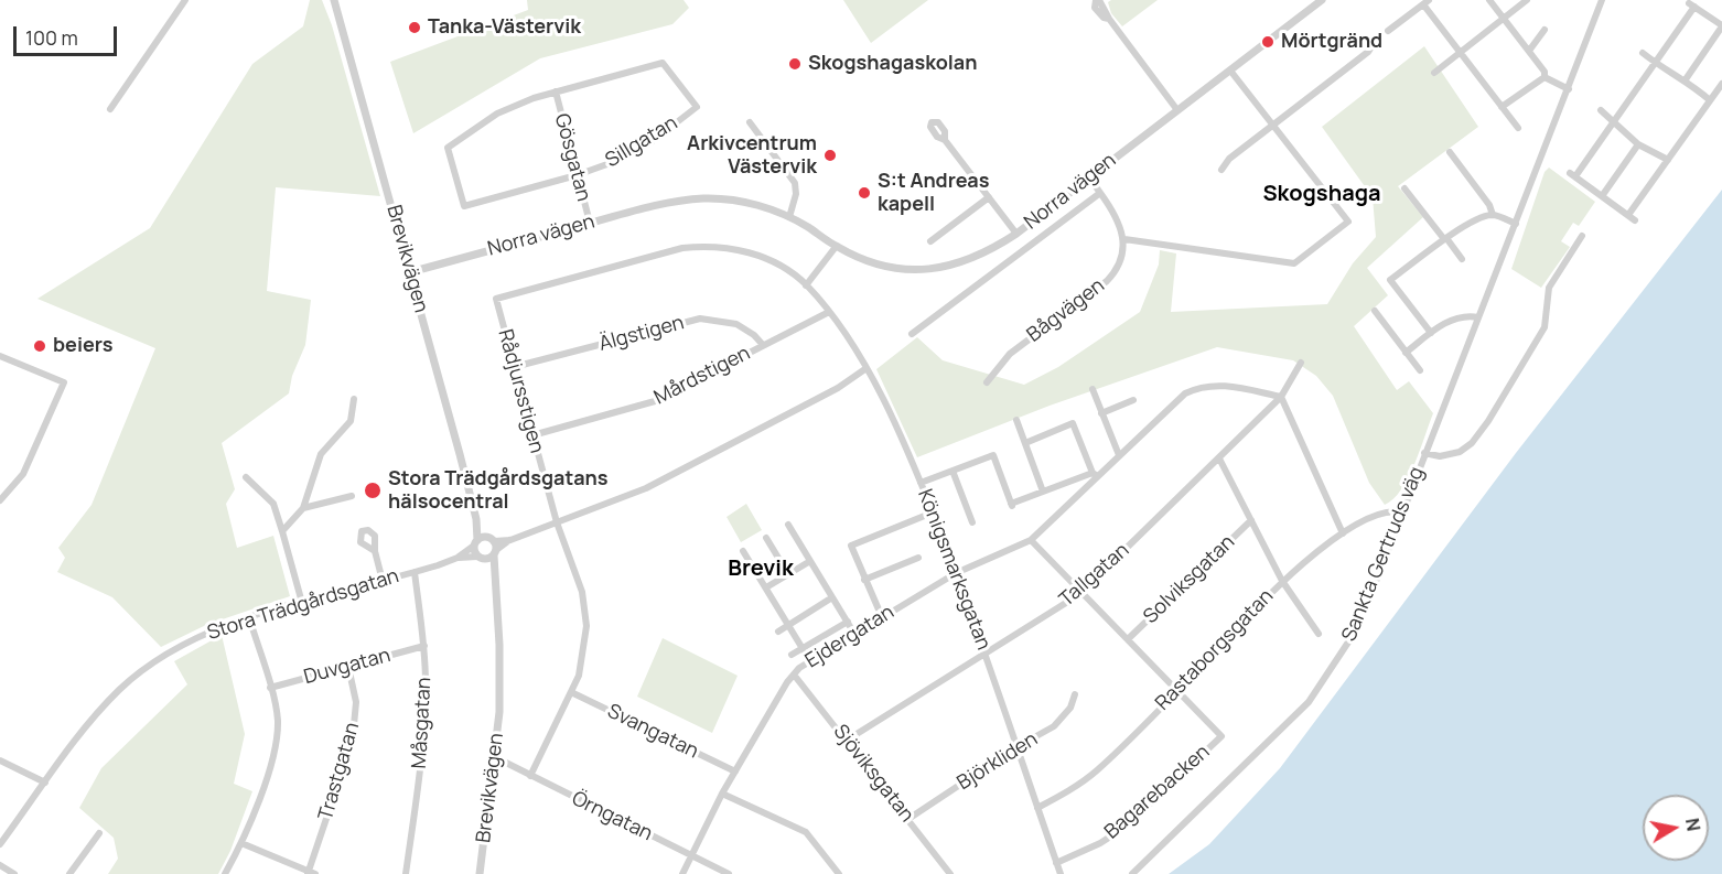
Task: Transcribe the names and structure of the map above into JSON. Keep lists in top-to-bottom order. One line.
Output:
{"streets":{"street":["Sillgatan","Gösgatan","Norra vägen","Brevikvägen","Bågvägen","Älgstigen","Mårdstigen","Rådjursstigen","Sankta Gertruds väg","Königsmarksgatan","Tallgatan","Solviksgatan","Stora Trädgårdsgatan","Ejdergatan","Rastaborgsgatan","Duvgatan","Måsgatan","Svangatan","Björkliden","Trastgatan","Sjöviksgatan","Bagarebacken","Örngatan"]},"crossings":[["Sillgatan","Gösgatan"],["Gösgatan","Norra vägen"],["Norra vägen","Brevikvägen"],["Brevikvägen","Stora Trädgårdsgatan"],["Brevikvägen","Örngatan"],["Älgstigen","Mårdstigen"],["Älgstigen","Rådjursstigen"],["Mårdstigen","Rådjursstigen"],["Mårdstigen","Königsmarksgatan"],["Rådjursstigen","Königsmarksgatan"],["Rådjursstigen","Svangatan"],["Rådjursstigen","Örngatan"],["Sankta Gertruds väg","Rastaborgsgatan"],["Königsmarksgatan","Tallgatan"],["Königsmarksgatan","Ejdergatan"],["Königsmarksgatan","Rastaborgsgatan"],["Königsmarksgatan","Björkliden"],["Königsmarksgatan","Bagarebacken"],["Tallgatan","Ejdergatan"],["Tallgatan","Sjöviksgatan"],["Stora Trädgårdsgatan","Måsgatan"],["Ejdergatan","Svangatan"],["Ejdergatan","Sjöviksgatan"],["Ejdergatan","Örngatan"],["Rastaborgsgatan","Bagarebacken"],["Duvgatan","Måsgatan"],["Duvgatan","Trastgatan"],["Björkliden","Sjöviksgatan"]],"districts":["Skogshaga","Brevik"],"places":["Tanka-Västervik","Mörtgränd","Skogshagaskolan","Arkivcentrum Västervik","S:t Andreas kapell","beiers","Stora Trädgårdsgatans hälsocentral"],"scale_bar":"100 m","north":"right"}
